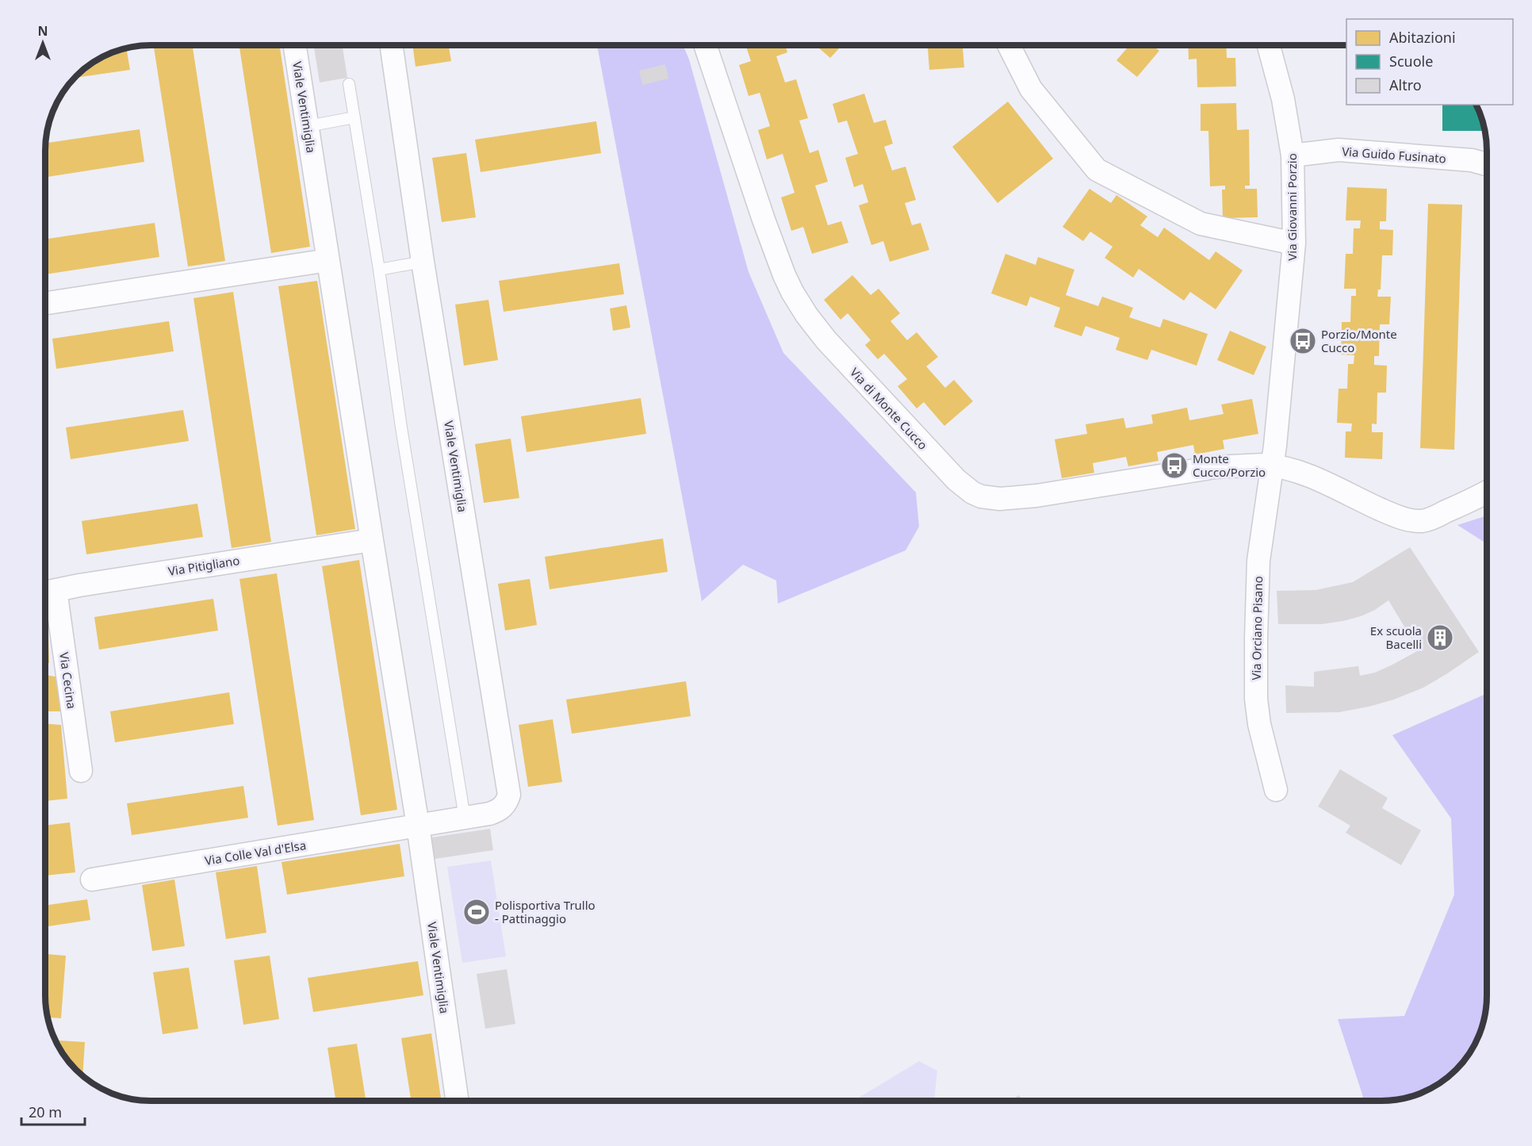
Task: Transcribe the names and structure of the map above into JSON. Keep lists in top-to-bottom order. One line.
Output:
{"streets":{"street":["Viale Ventimiglia","Via Guido Fusinato","Via Giovanni Porzio","Via di Monte Cucco","Via Pitigliano","Via Orciano Pisano","Via Cecina","Via Colle Val d'Elsa"]},"crossings":[["Viale Ventimiglia","Via Pitigliano"],["Viale Ventimiglia","Via Colle Val d'Elsa"],["Via Guido Fusinato","Via Giovanni Porzio"],["Via Giovanni Porzio","Via di Monte Cucco"],["Via Giovanni Porzio","Via Orciano Pisano"],["Via di Monte Cucco","Via Orciano Pisano"],["Via Pitigliano","Via Cecina"]],"places":{"bus stop":["Porzio/Monte Cucco","Monte Cucco/Porzio"],"building":["Ex scuola Bacelli"],"sports":["Polisportiva Trullo - Pattinaggio"]},"legend":["Abitazioni","Scuole","Altro"],"scale_bar":"20 m","north":"top"}
